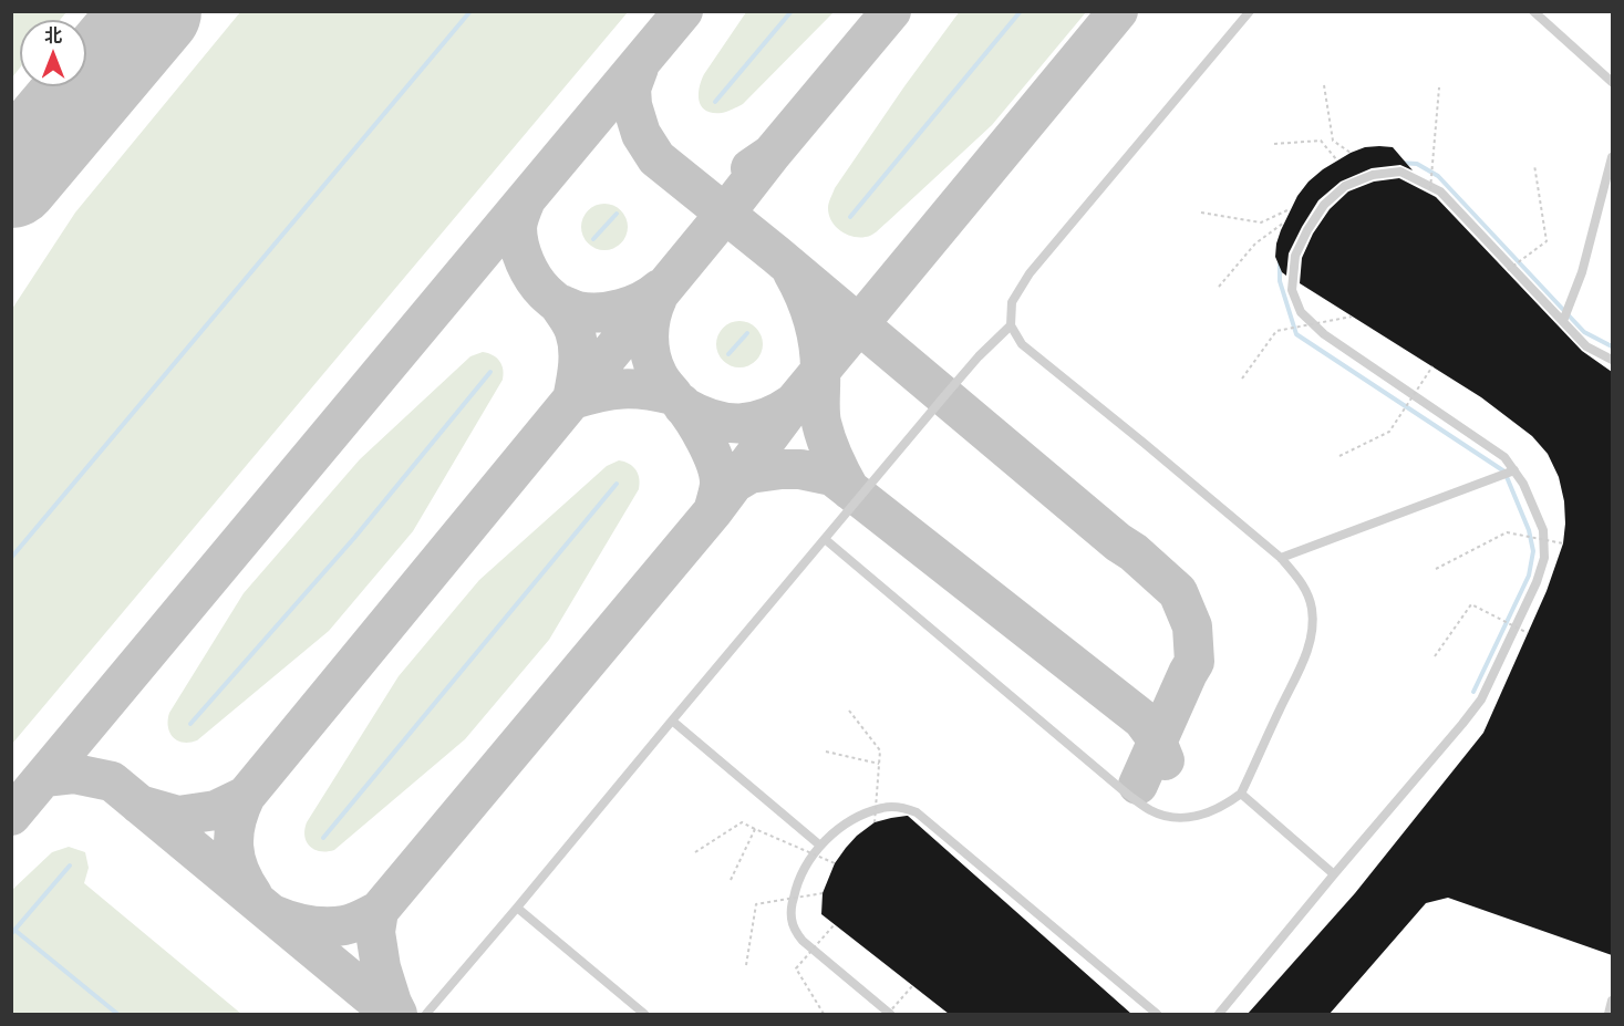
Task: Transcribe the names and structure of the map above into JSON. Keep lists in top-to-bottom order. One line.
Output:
{"north":"top"}
